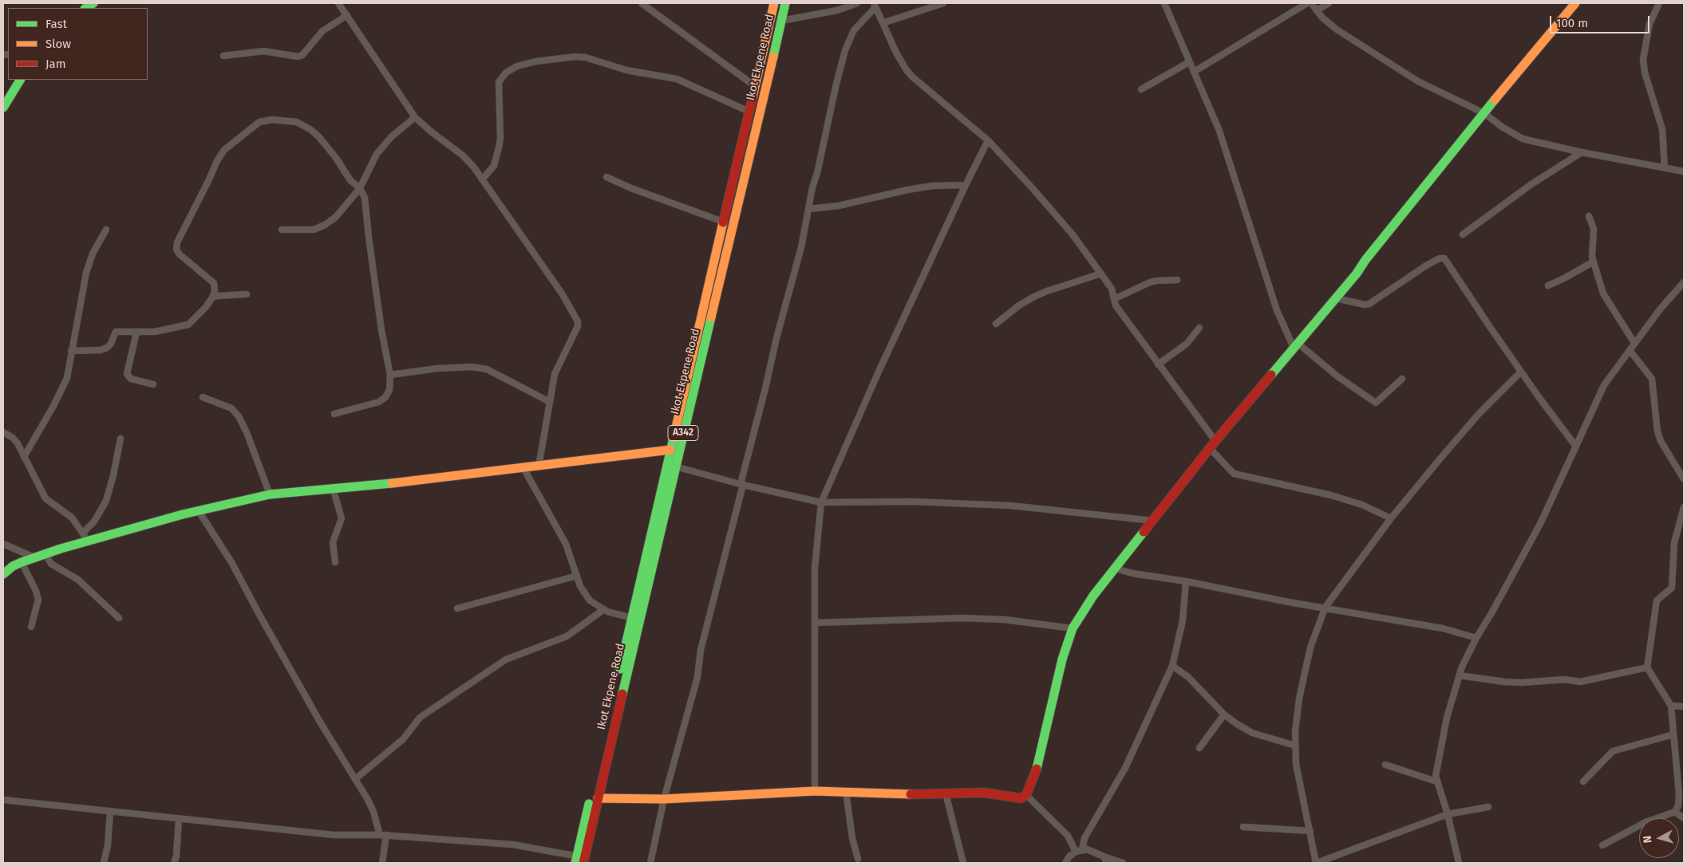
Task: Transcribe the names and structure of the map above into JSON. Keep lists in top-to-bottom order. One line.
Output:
{"streets":{"main road":["Ikot Ekpene Road","A342"]},"legend":["Fast","Slow","Jam"],"scale_bar":"100 m","north":"left"}
